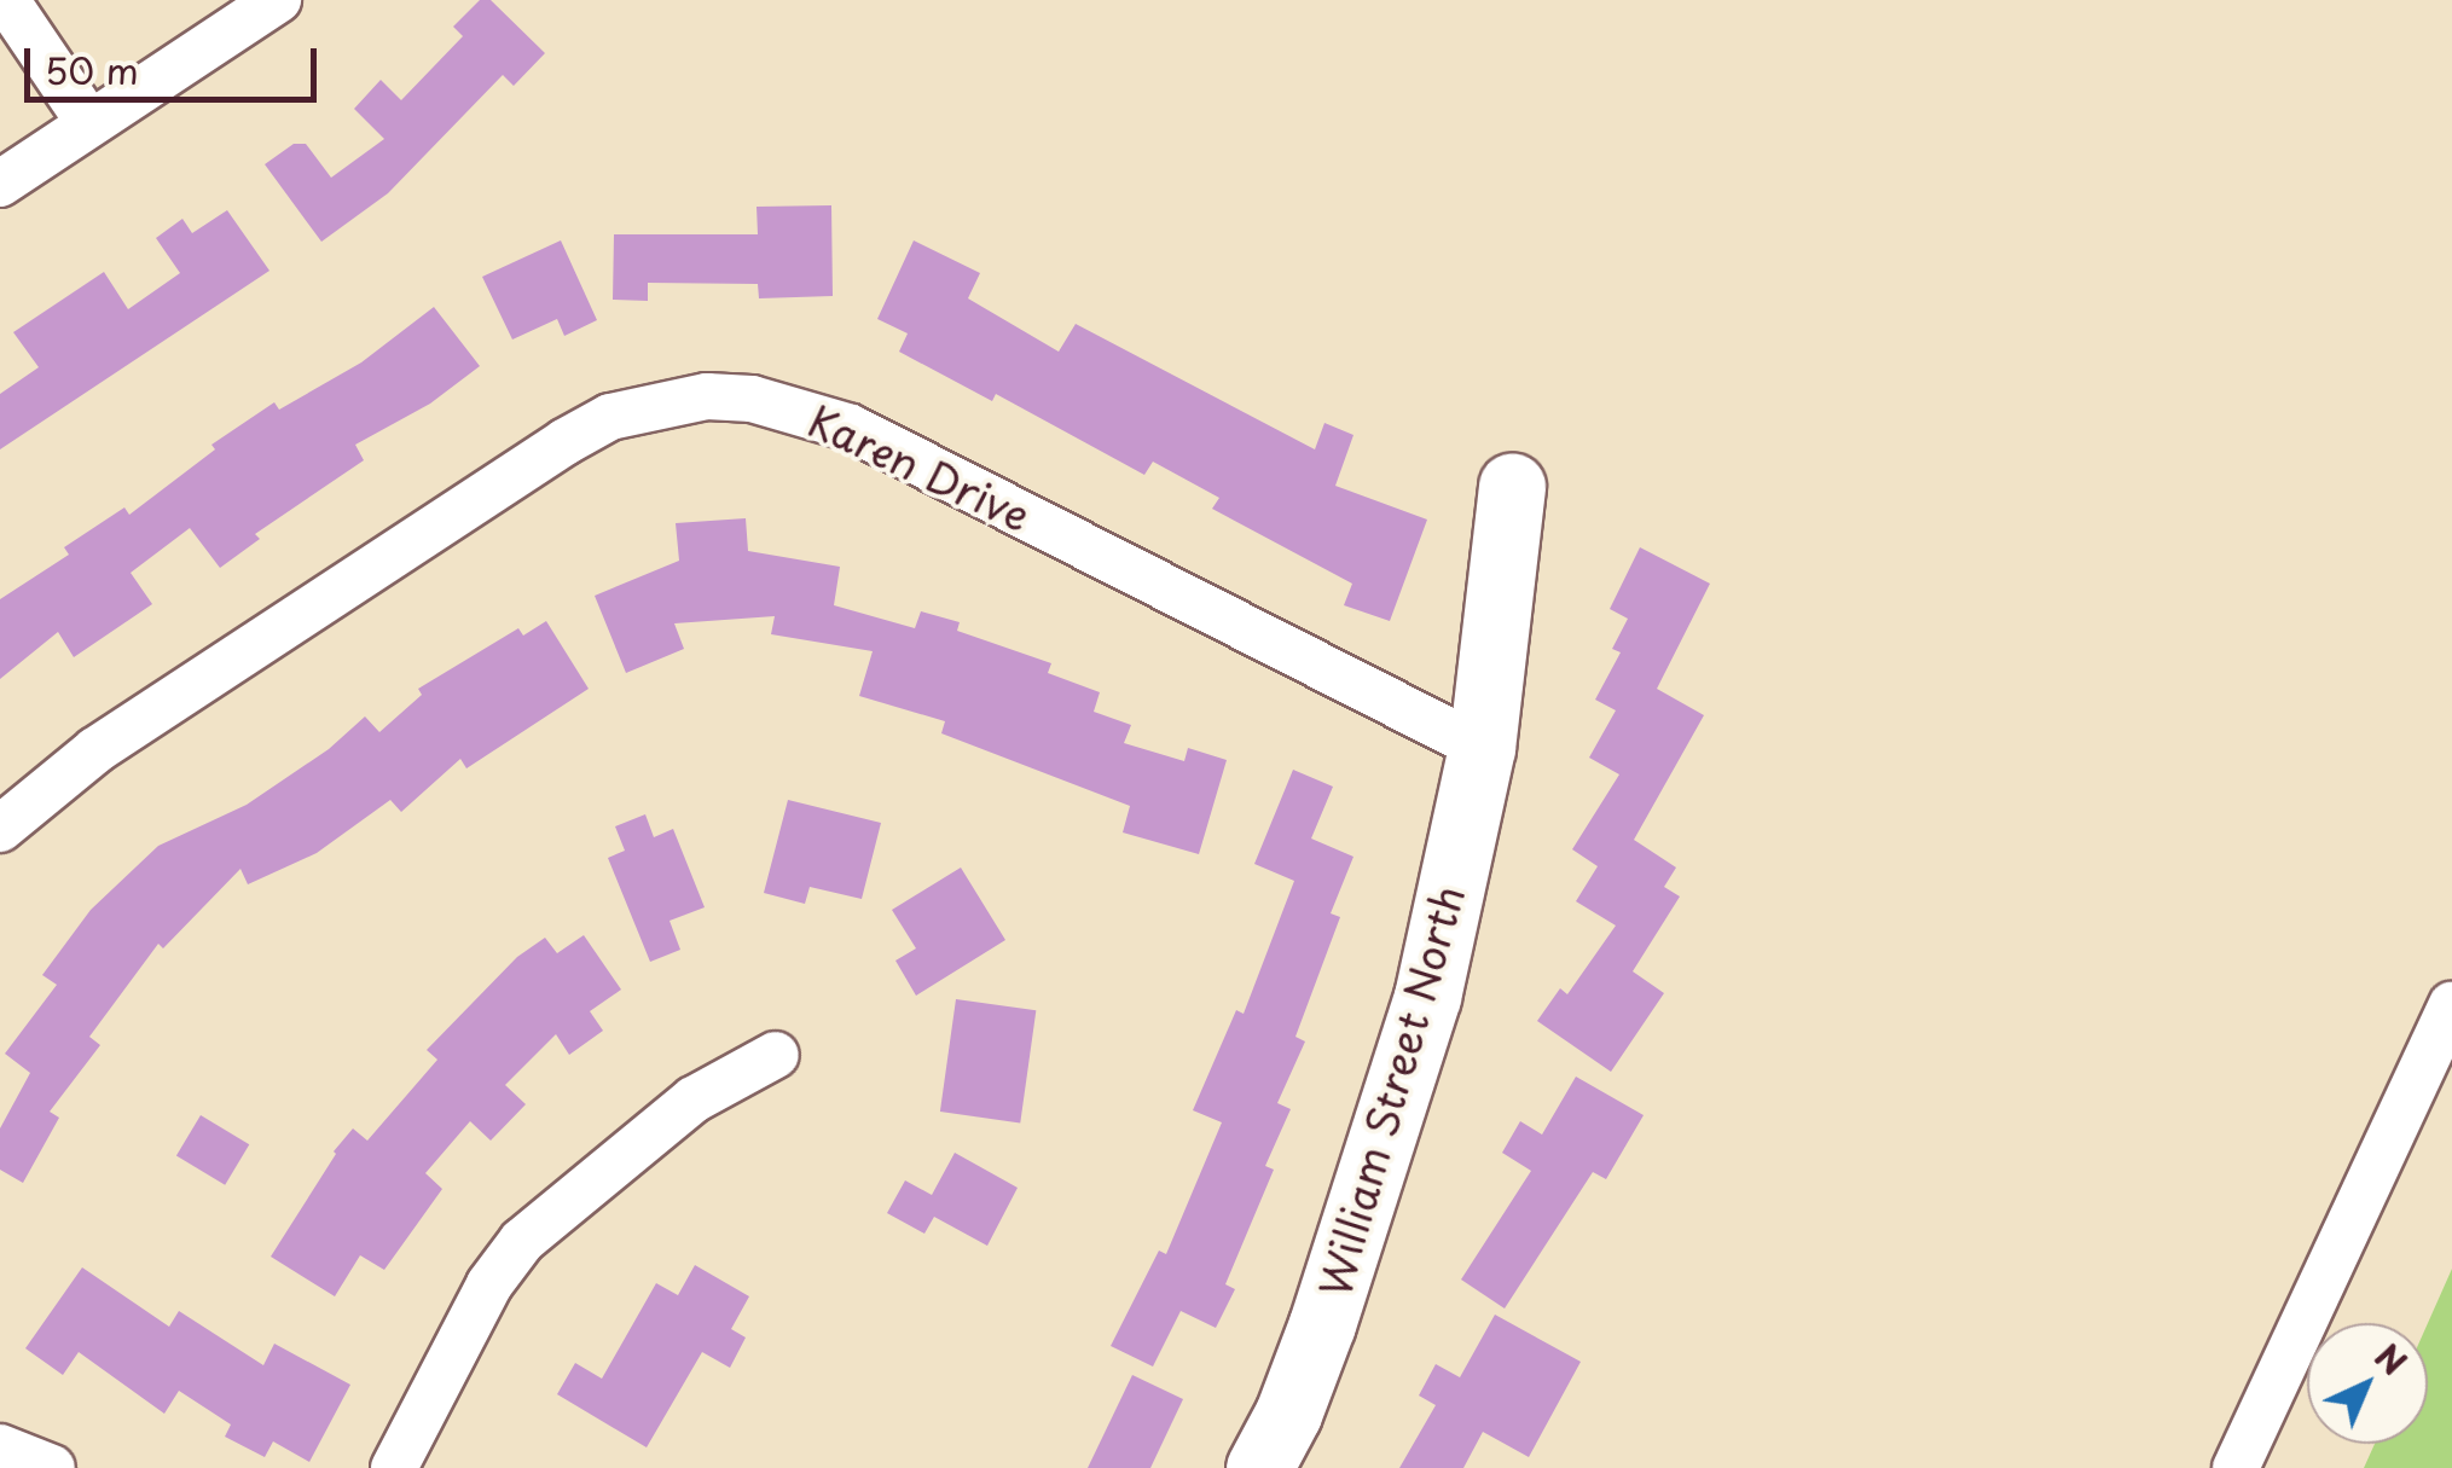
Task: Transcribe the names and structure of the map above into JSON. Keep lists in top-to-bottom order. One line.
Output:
{"streets":{"street":["Karen Drive","William Street North"]},"crossings":[["Karen Drive","William Street North"]],"scale_bar":"50 m","north":"top right"}
